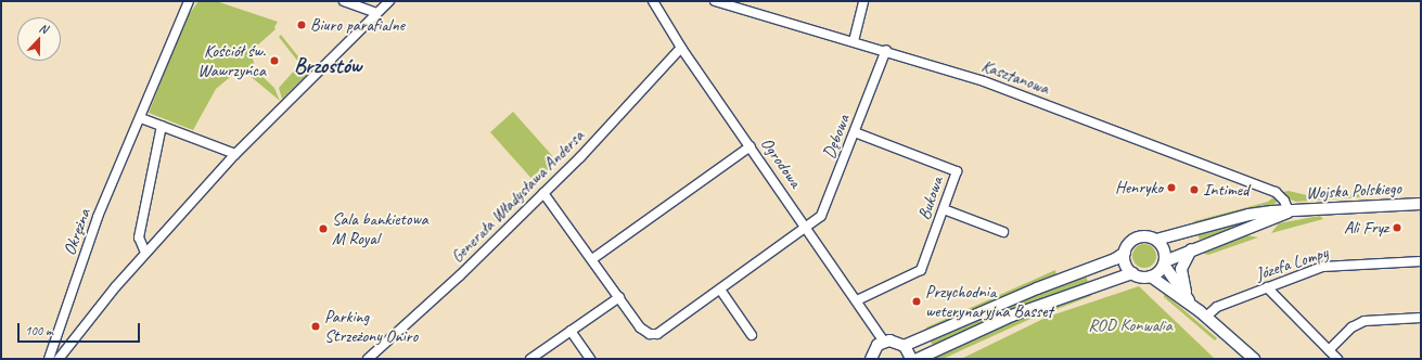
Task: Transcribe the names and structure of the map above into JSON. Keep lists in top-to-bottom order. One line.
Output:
{"streets":{"street":["Kasztanowa","Dębowa","Ogrodowa","Wojska Polskiego","Generała Władysława Andersa","Bukowa","Okrężna","Józefa Lompy"]},"crossings":[["Kasztanowa","Dębowa"],["Kasztanowa","Wojska Polskiego"],["Dębowa","Ogrodowa"],["Dębowa","Bukowa"],["Ogrodowa","Generała Władysława Andersa"],["Ogrodowa","Bukowa"]],"districts":["Brzostów"],"parks":["ROD Konwalia"],"places":["Biuro parafialne","Kościół św. Wawrzyńca","Henryko","Intimed","Ali Fryz","Sala bankietowa M Royal","Przychodnia weterynaryjna Basset","Parking Strzeżony Oniro"],"scale_bar":"100 m","north":"top"}
